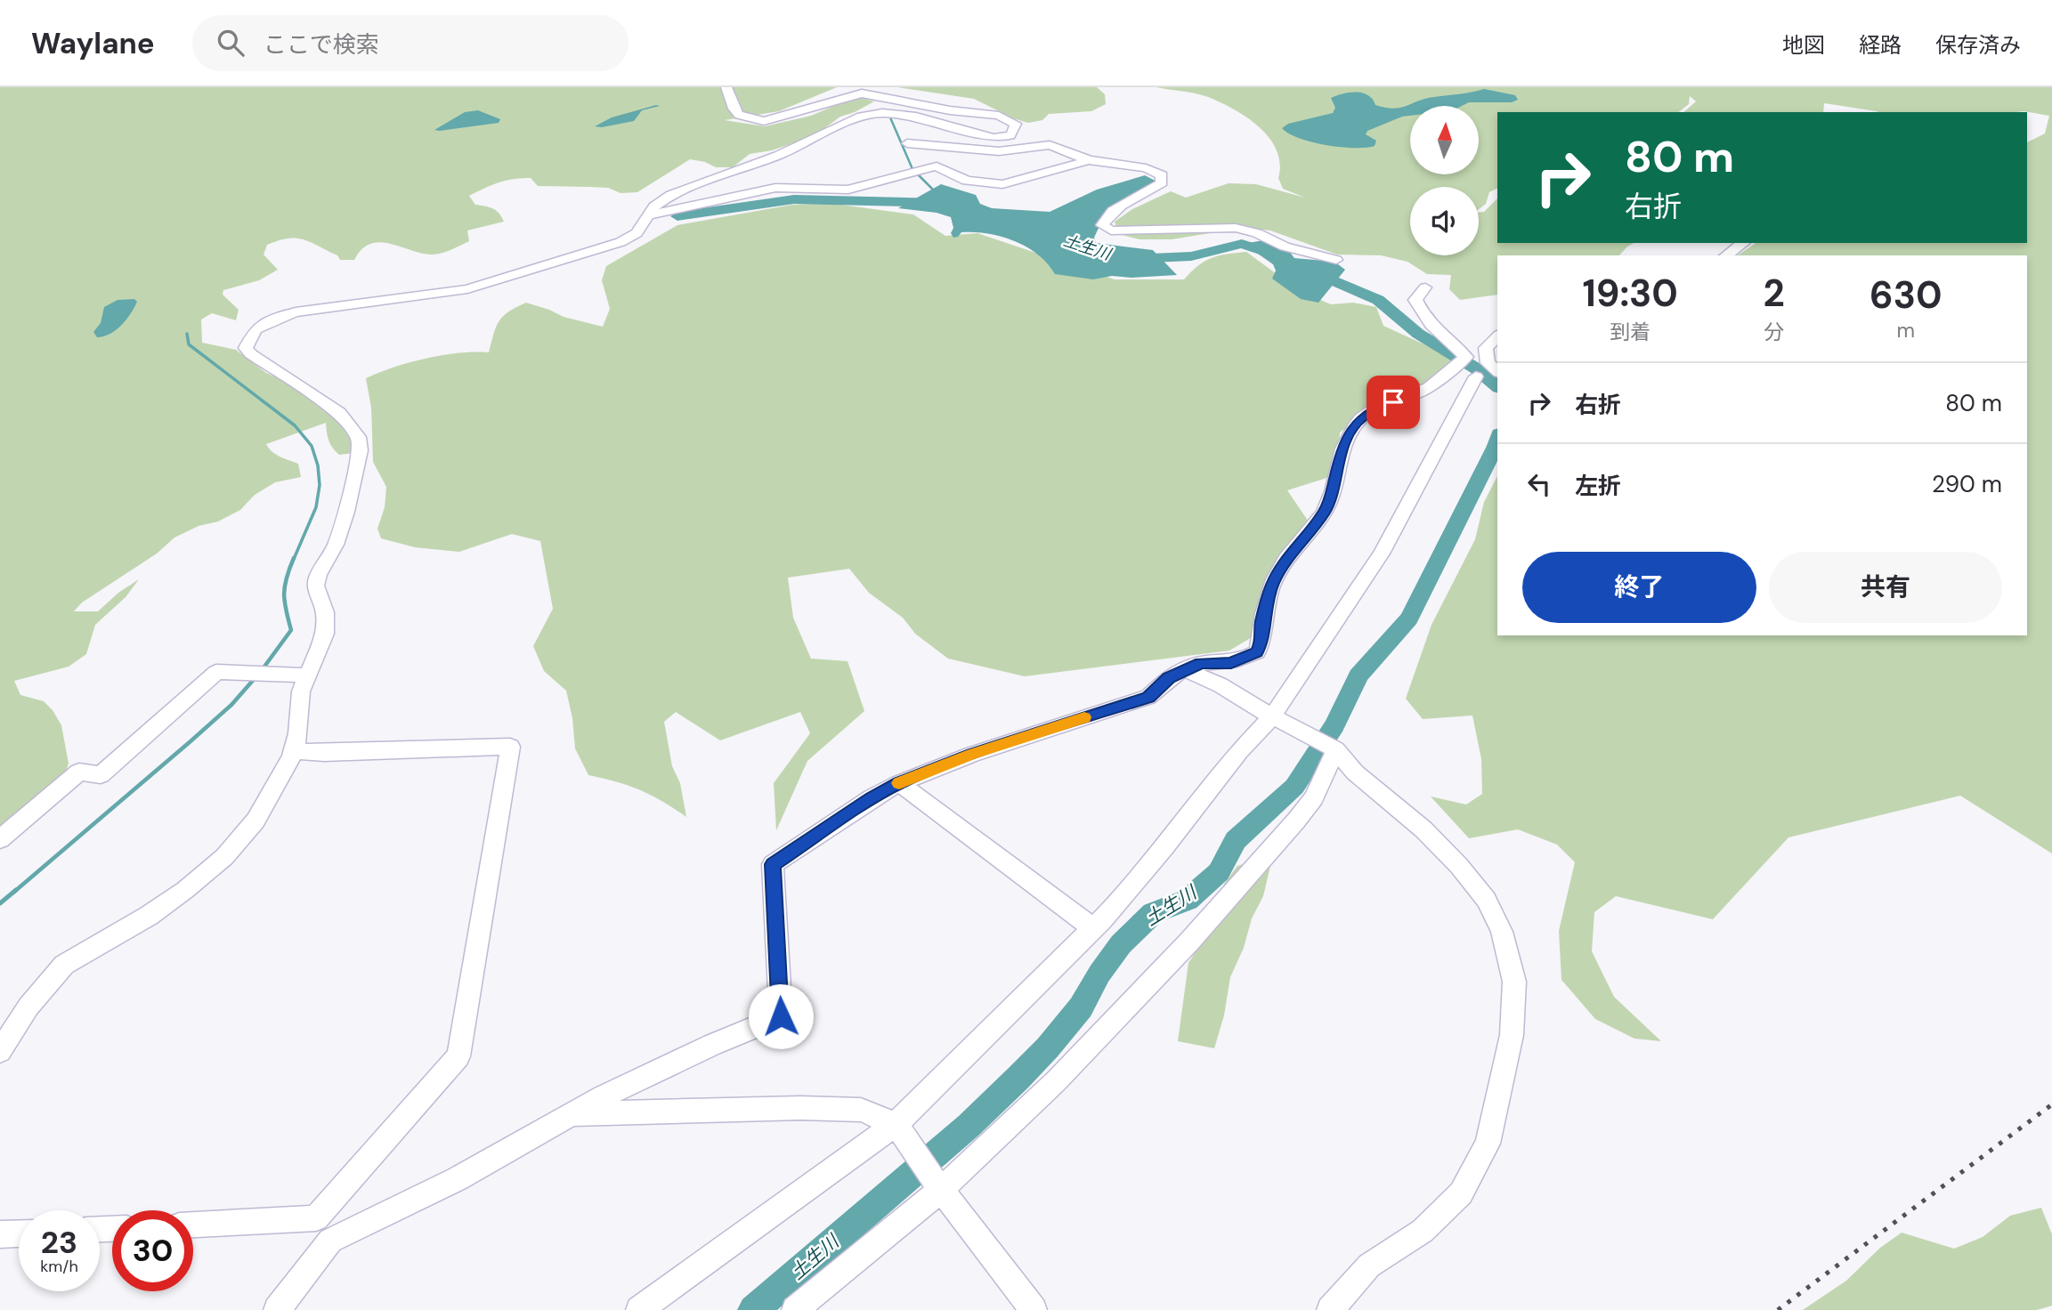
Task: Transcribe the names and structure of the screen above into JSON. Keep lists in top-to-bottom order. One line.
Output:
{"water":["土生川"],"north":"top","page":{"header":"Waylane","search":"ここで検索","nav":["地図","経路","保存済み"],"turn":["80 m","右折"],"eta":["19:30","到着","2","分","630","m"],"list":[{"name":"右折","value":"80 m"},{"name":"左折","value":"290 m"}],"buttons":["終了","共有"],"speed":"23 km/h","limit":"30"}}
